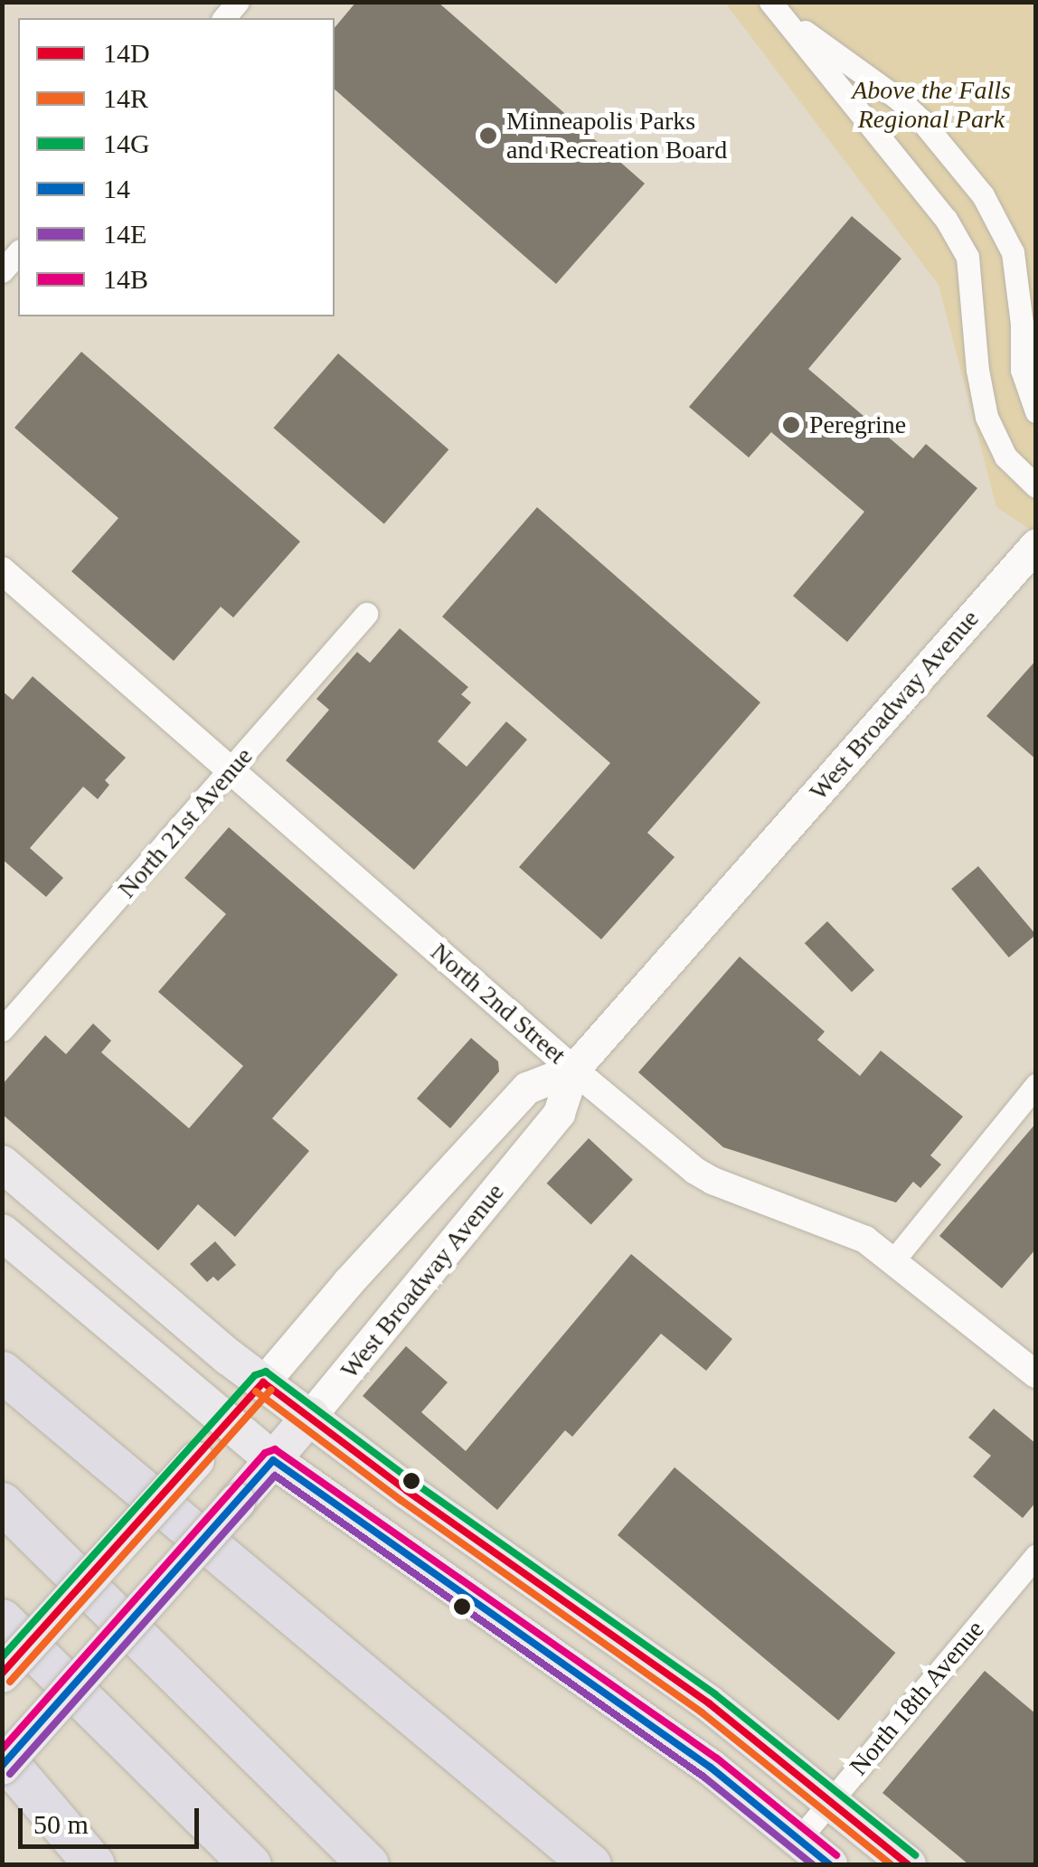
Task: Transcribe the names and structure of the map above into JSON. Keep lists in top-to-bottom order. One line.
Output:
{"streets":{"main road":["West Broadway Avenue"],"street":["North 21st Avenue","North 2nd Street","North 18th Avenue"]},"crossings":[["West Broadway Avenue","North 2nd Street"],["North 21st Avenue","North 2nd Street"]],"parks":["Above the Falls Regional Park"],"places":["Minneapolis Parks and Recreation Board","Peregrine"],"lines":["transit line 14G","transit line 14D","transit line 14R","transit line 14B","transit line 14","transit line 14E"],"legend":["14D","14R","14G","14","14E","14B"],"scale_bar":"50 m"}
